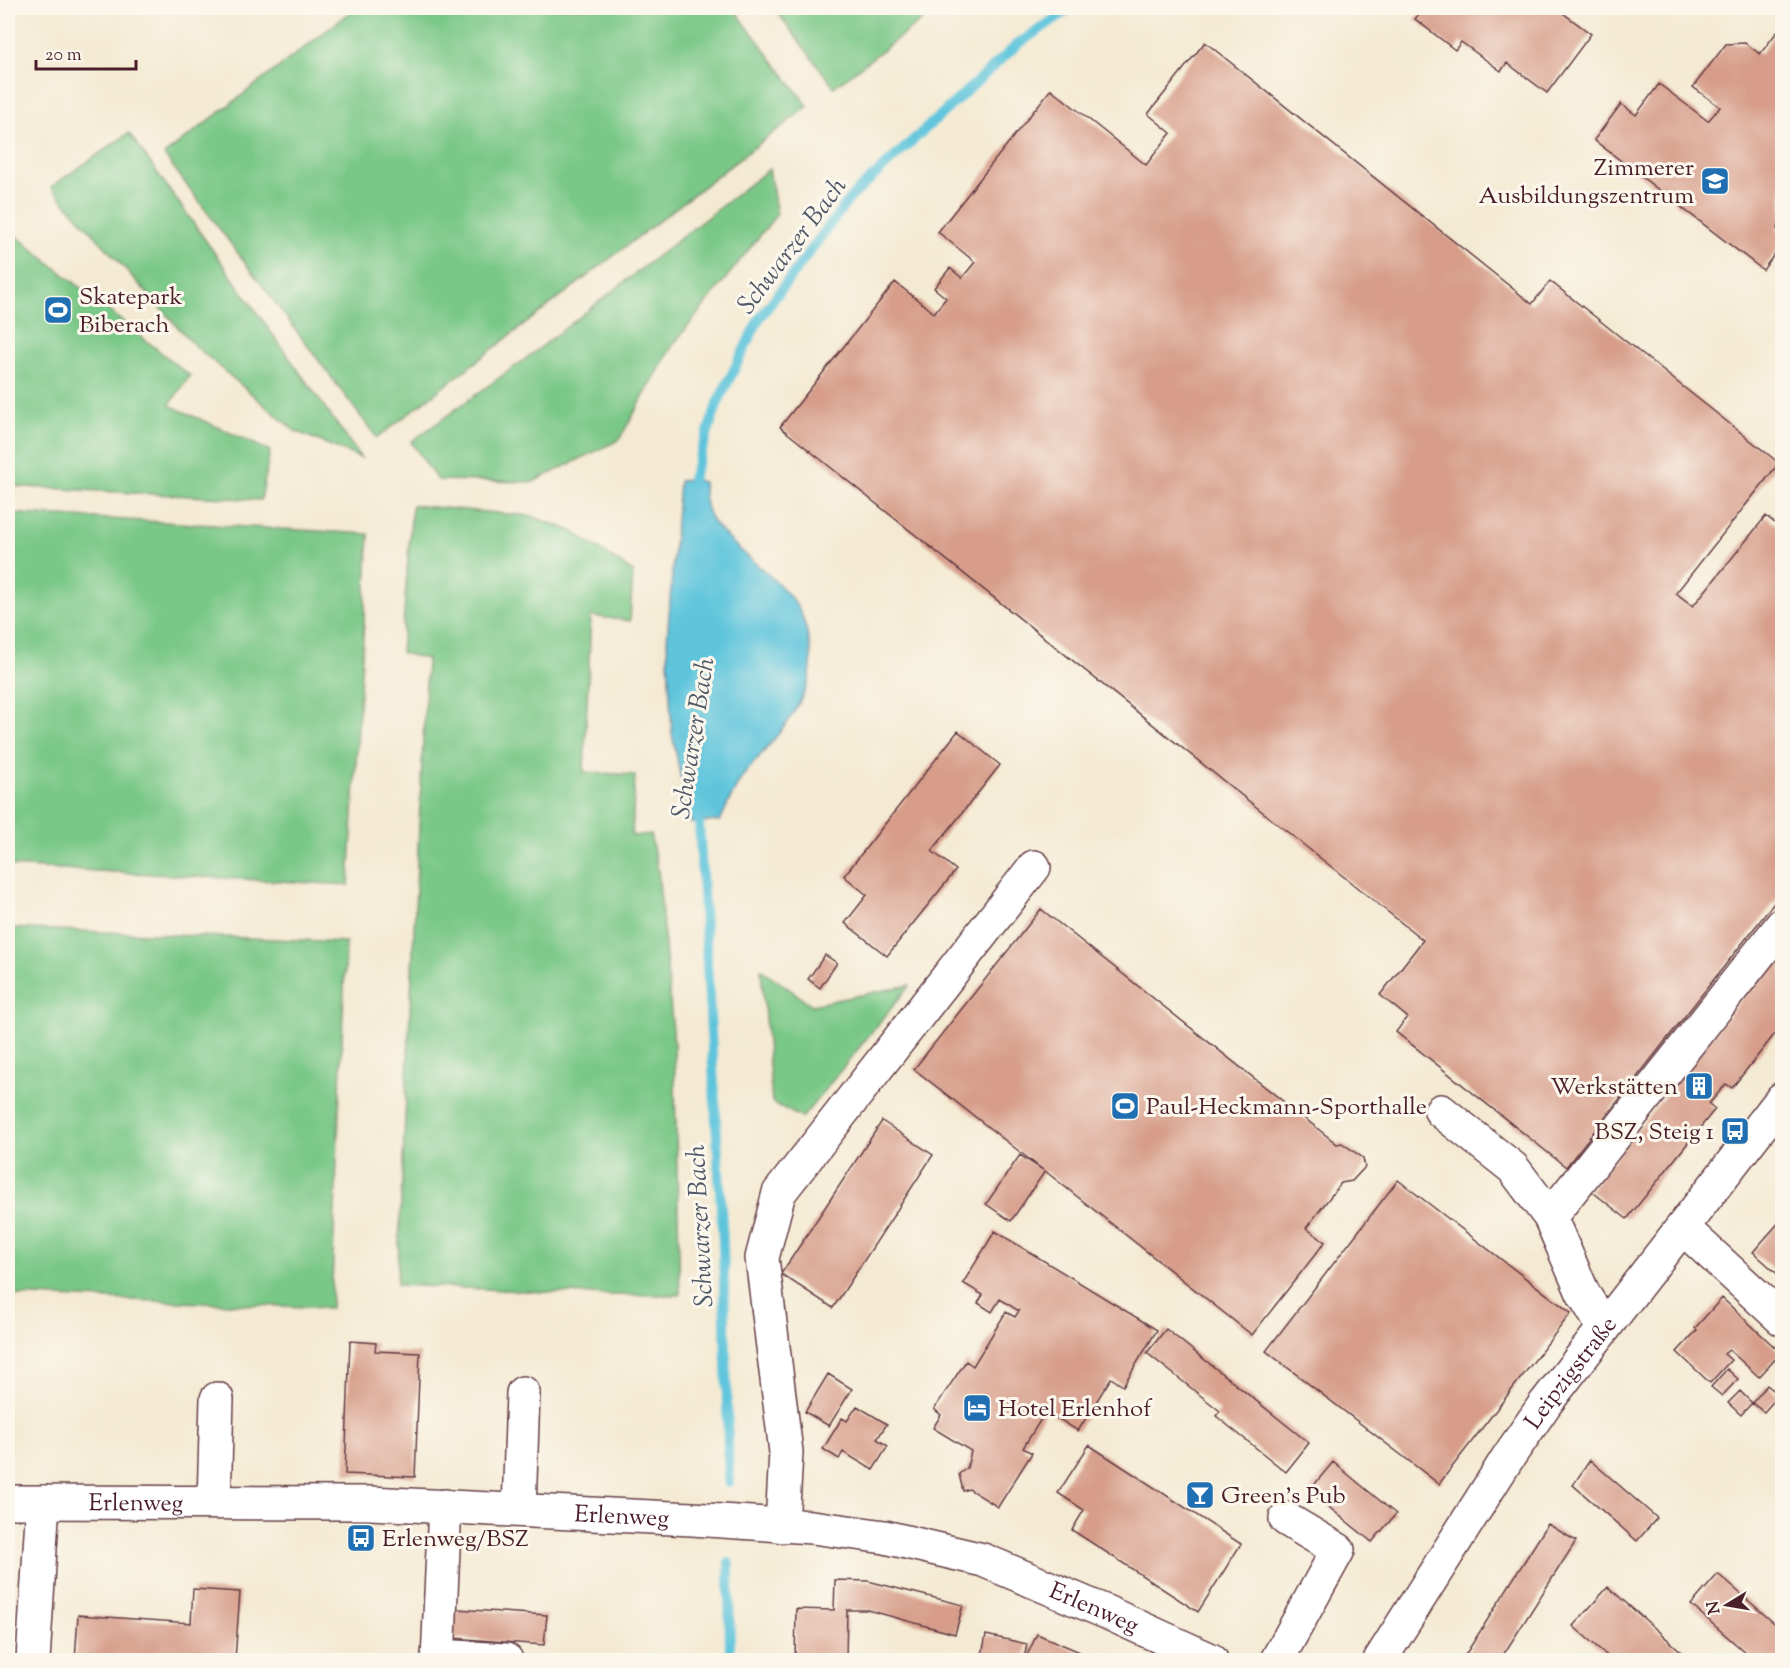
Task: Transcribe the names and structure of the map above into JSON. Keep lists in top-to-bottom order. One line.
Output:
{"streets":{"street":["Leipzigstraße","Erlenweg"]},"water":["Schwarzer Bach"],"places":{"school or university":["Zimmerer Ausbildungszentrum"],"sports":["Skatepark Biberach","Paul-Heckmann-Sporthalle"],"building":["Werkstätten"],"bus stop":["BSZ, Steig 1","Erlenweg/BSZ"],"hotel":["Hotel Erlenhof"],"bar":["Green's Pub"]},"scale_bar":"20 m","north":"left"}
